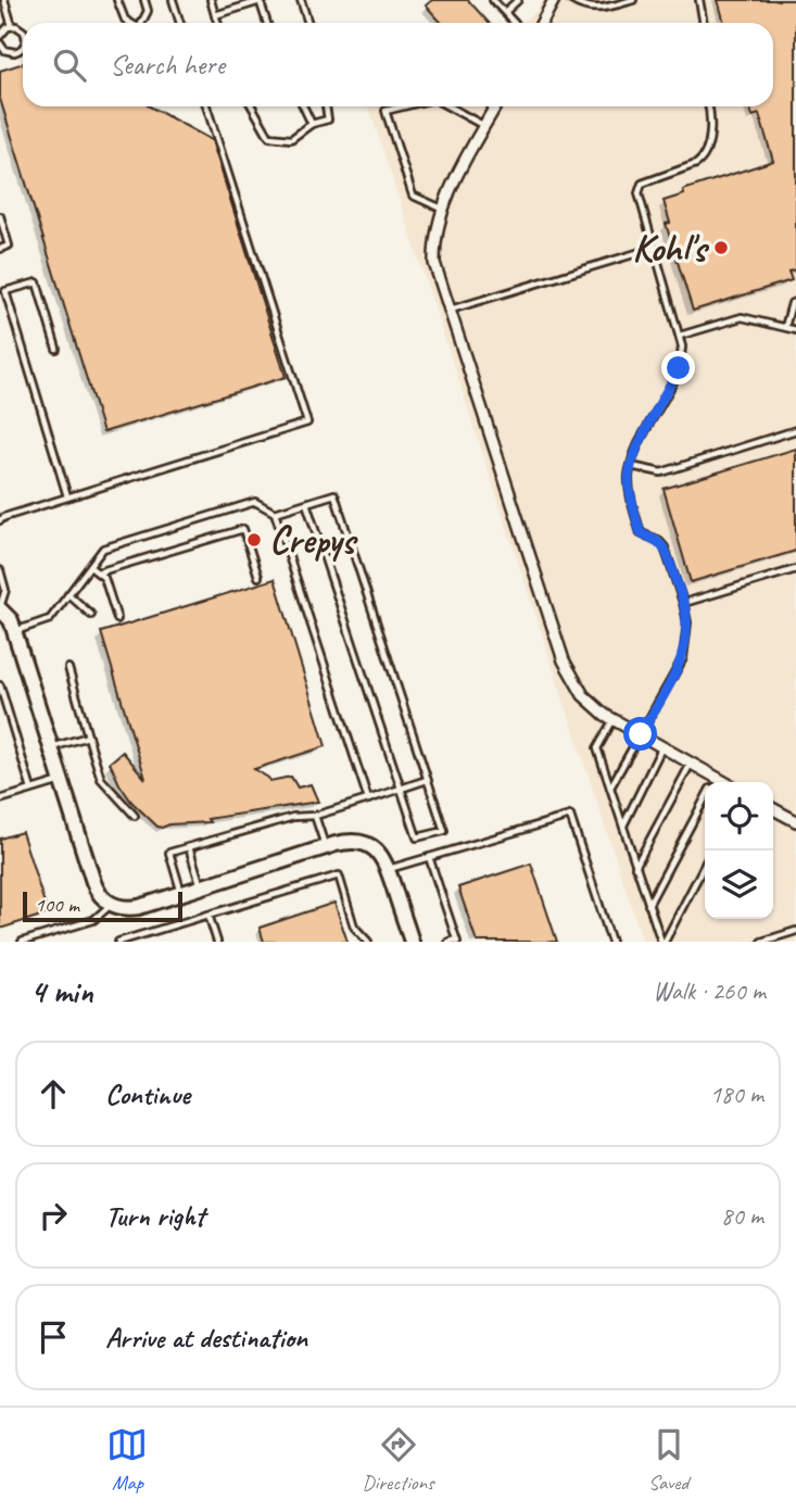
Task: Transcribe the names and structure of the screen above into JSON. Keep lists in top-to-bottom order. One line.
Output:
{"places":["Kohl's","Crepys"],"scale_bar":"100 m","page":{"search":"Search here","scale":"100 m","heading":["4 min","Walk · 260 m"],"list":[["Continue","180 m"],["Turn right","80 m"],"Arrive at destination"],"nav":["Map","Directions","Saved"]}}
